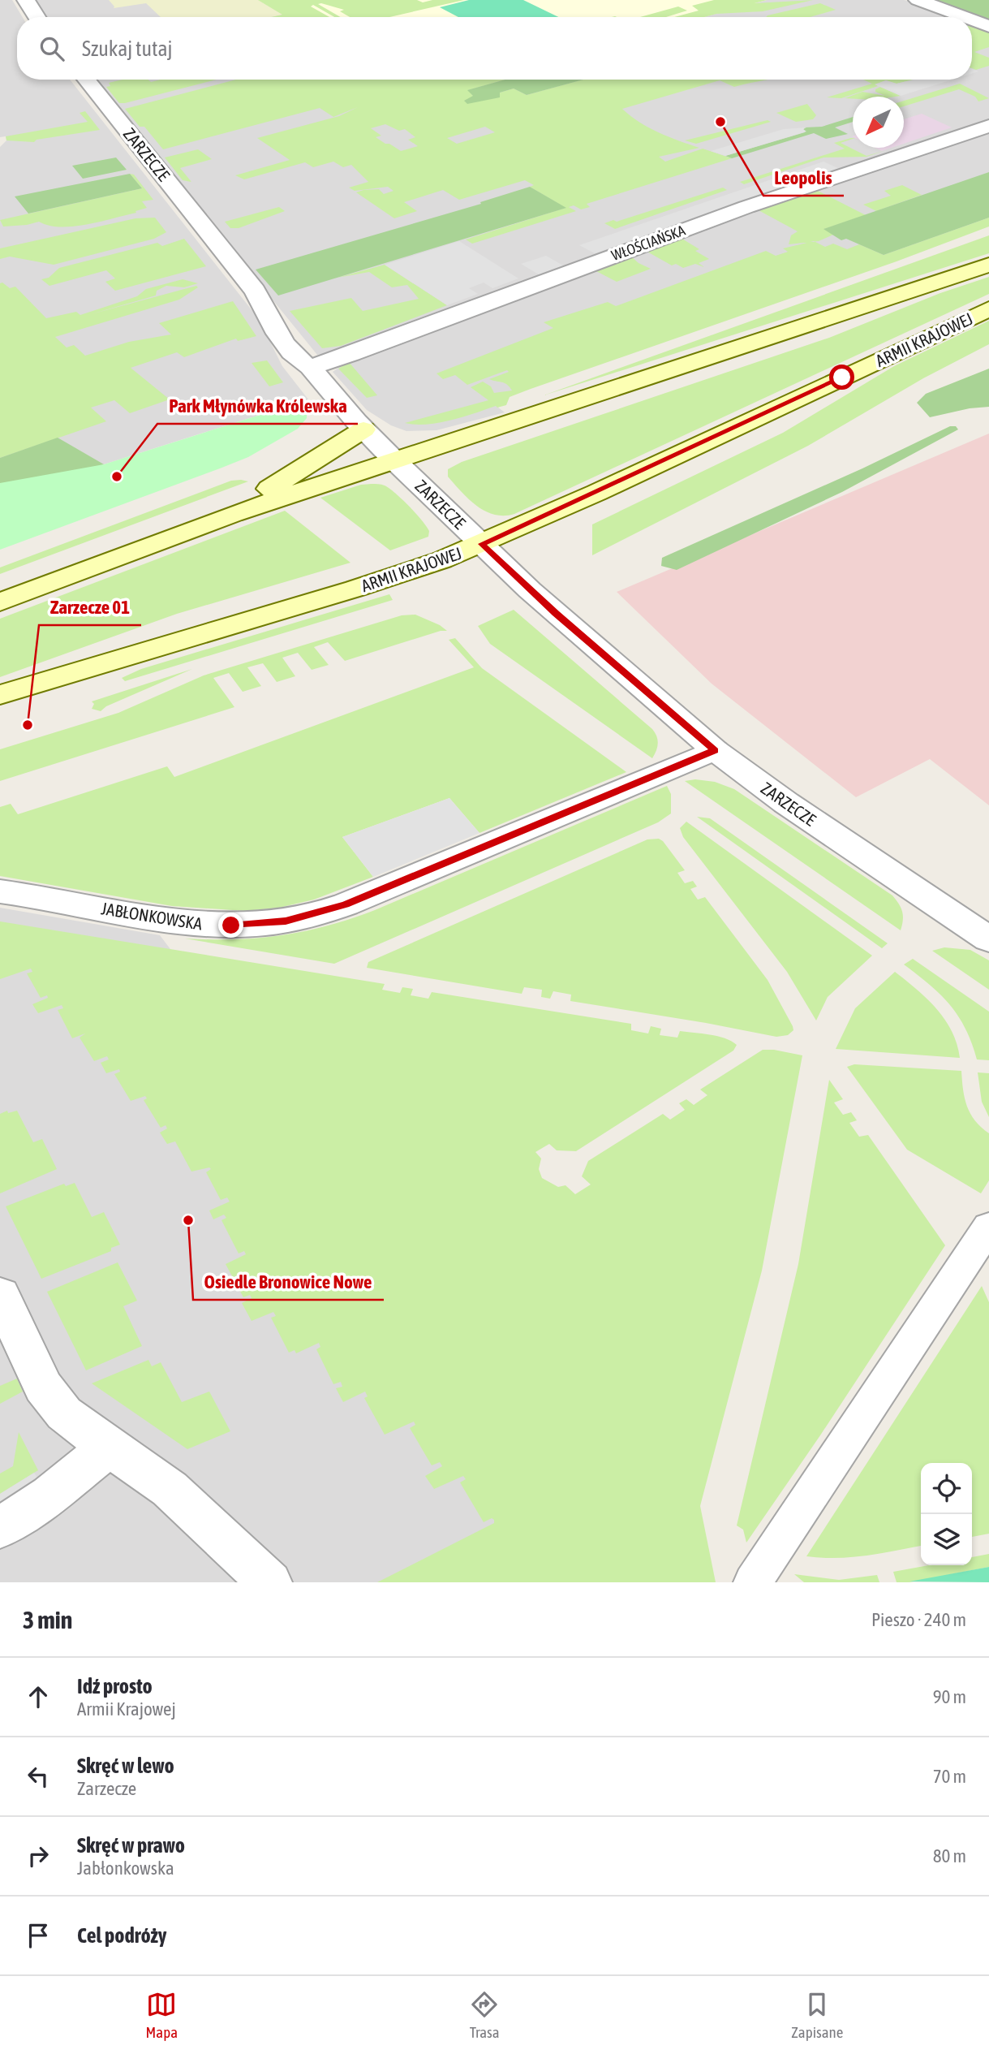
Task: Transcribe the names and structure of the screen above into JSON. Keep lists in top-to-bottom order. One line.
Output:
{"streets":{"main road":["ARMII KRAJOWEJ"],"street":["ZARZECZE","WŁOŚCIAŃSKA","JABŁONKOWSKA"]},"crossings":[["ZARZECZE","WŁOŚCIAŃSKA"],["ZARZECZE","ARMII KRAJOWEJ"],["ZARZECZE","JABŁONKOWSKA"]],"places":["Leopolis","Park Młynówka Królewska","Zarzecze 01","Osiedle Bronowice Nowe"],"north":"bottom left","page":{"search":"Szukaj tutaj","heading":["3 min","Pieszo · 240 m"],"list":[["Idź prosto","Armii Krajowej","90 m"],["Skręć w lewo","Zarzecze","70 m"],["Skręć w prawo","Jabłonkowska","80 m"],"Cel podróży"],"nav":["Mapa","Trasa","Zapisane"]}}
